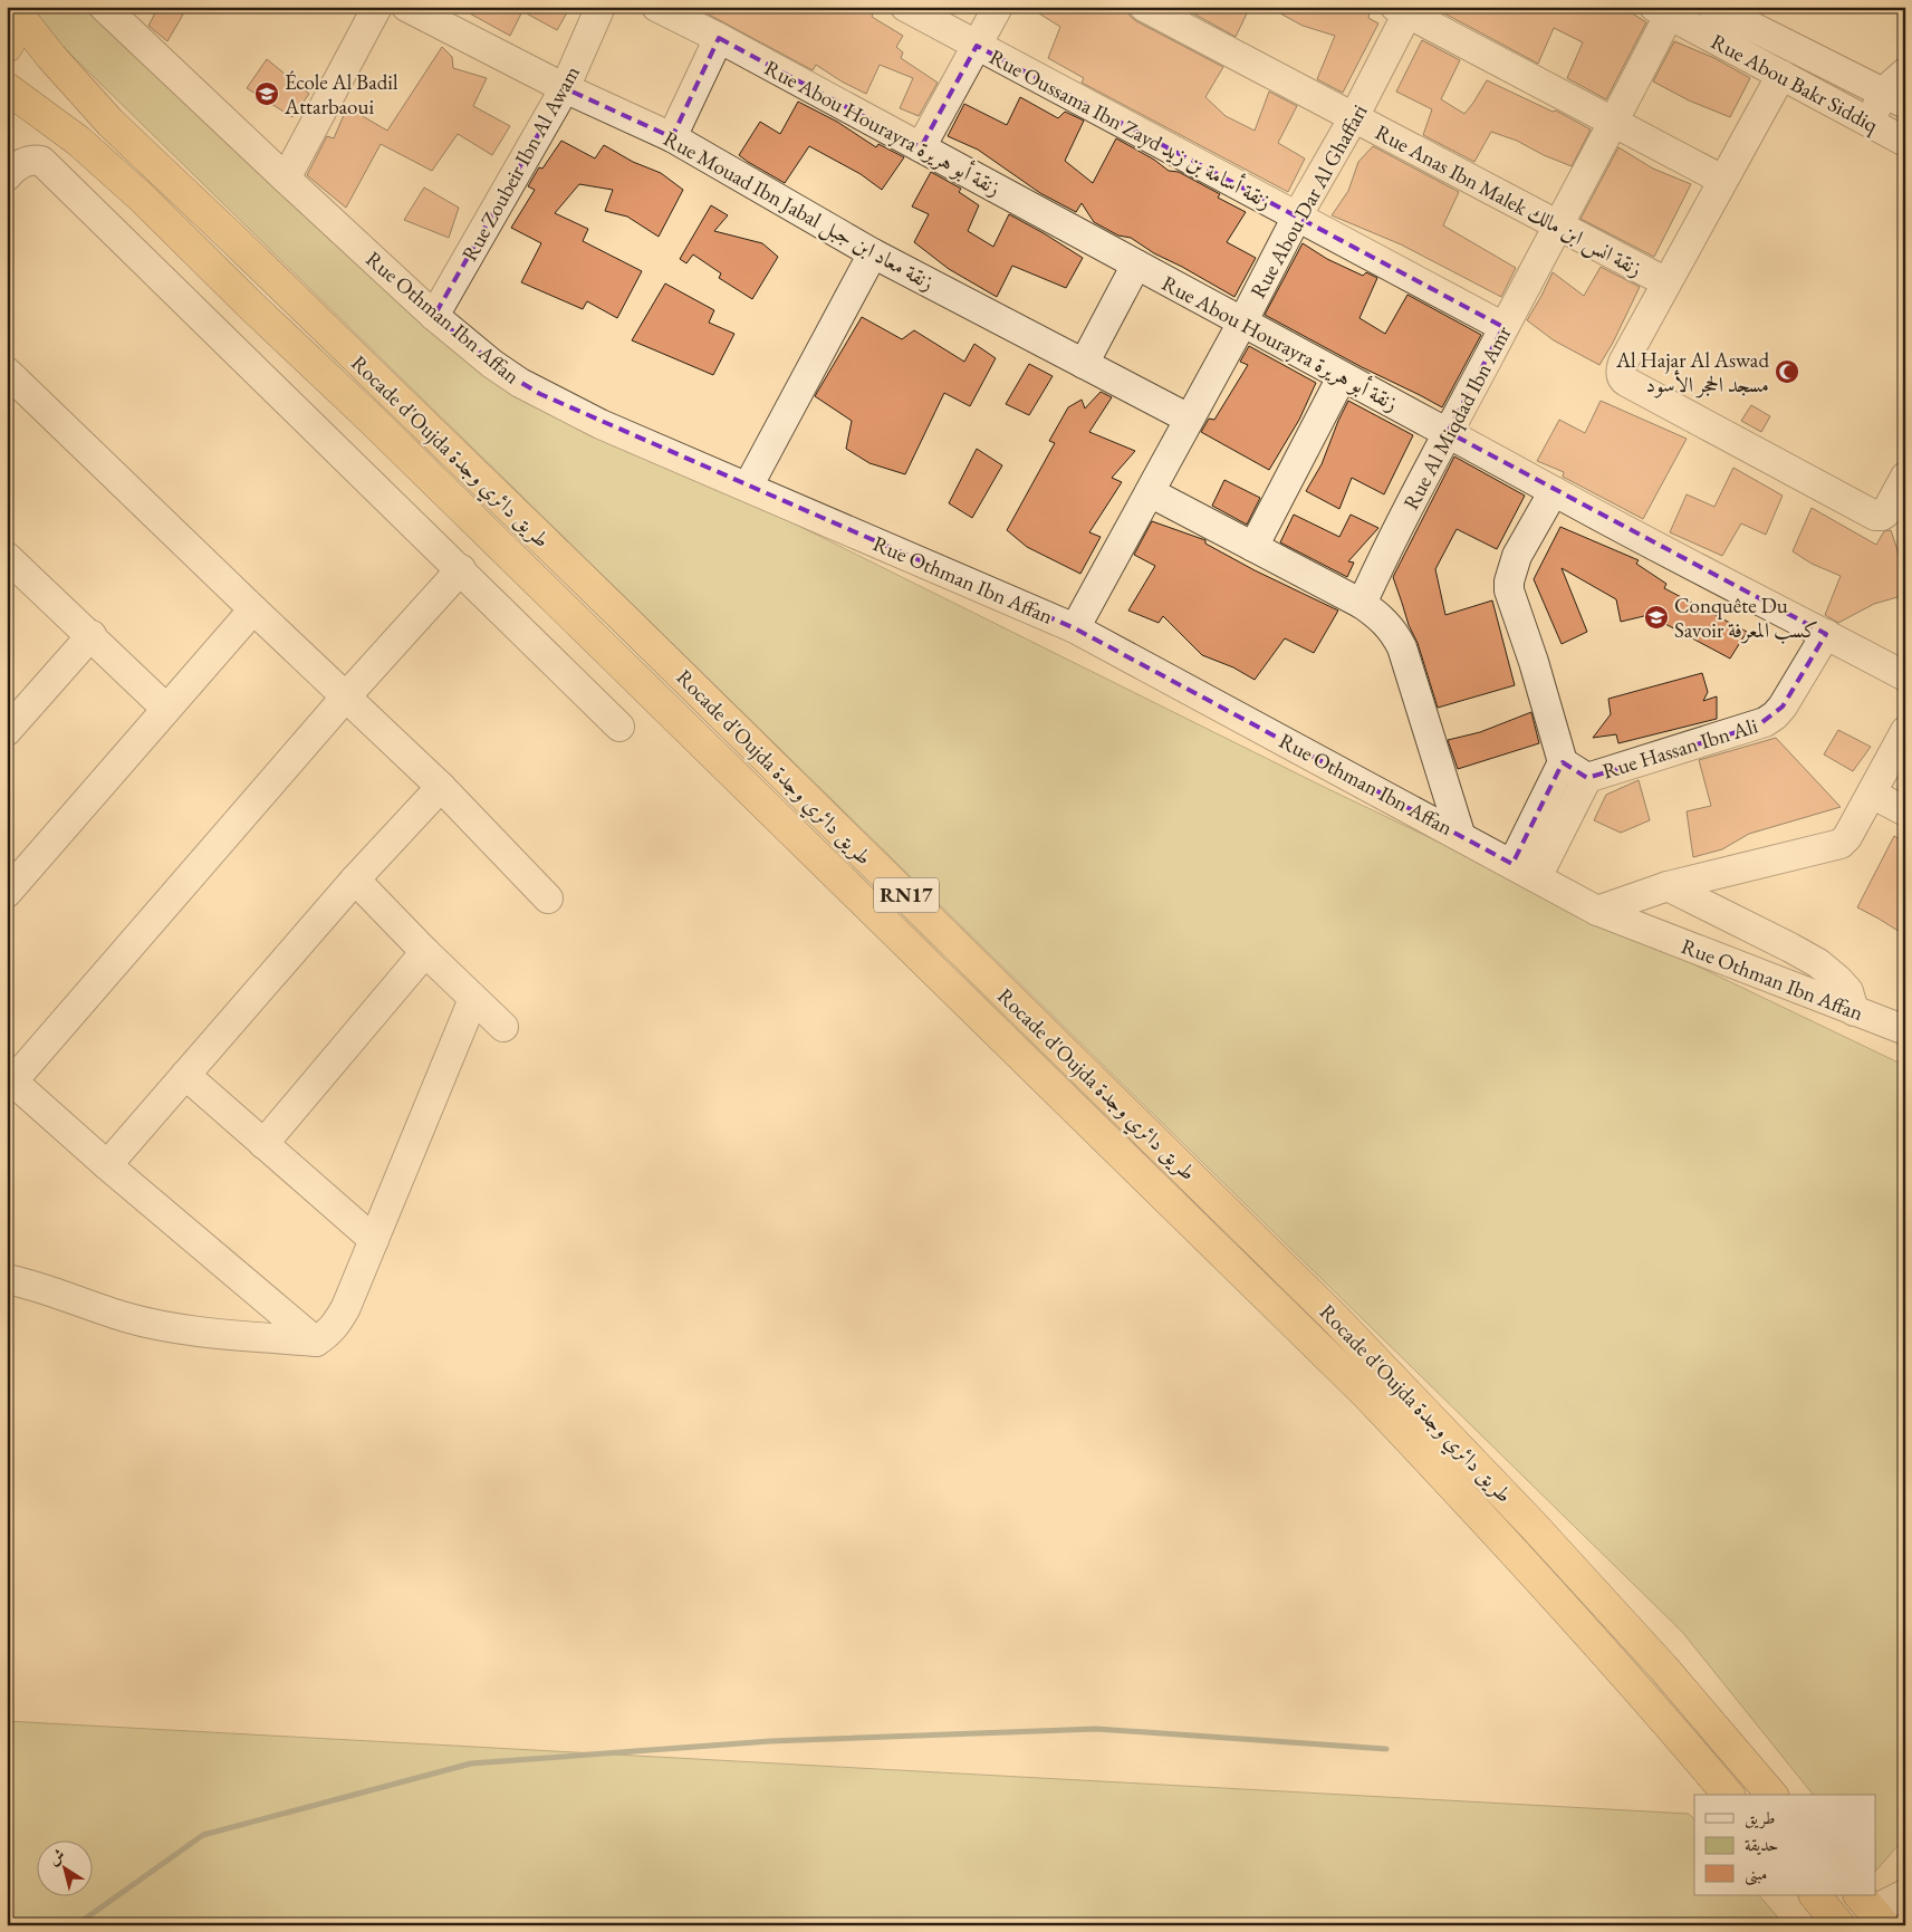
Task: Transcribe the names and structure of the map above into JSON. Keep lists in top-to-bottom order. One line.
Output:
{"streets":{"highway":["Rocade d'Oujda طريق دائري وجدة","RN17"],"street":["Rue Abou Bakr Siddiq","Rue Abou Hourayra زنقة أبو هريرة","Rue Oussama Ibn Zayd زنقة أسامة بن زيد","Rue Zoubeir Ibn Al Awam","Rue Anas Ibn Malek زنقة انس ابن مالك","Rue Abou Dar Al Ghaffari","Rue Mouad Ibn Jabal زنقة معاد ابن جبل","Rue Othman Ibn Affan","Rue Al Miqdad Ibn Amr","Rue Hassan Ibn Ali"]},"crossings":[["Rue Abou Bakr Siddiq","Rue Al Miqdad Ibn Amr"],["Rue Abou Hourayra زنقة أبو هريرة","Rue Abou Dar Al Ghaffari"],["Rue Abou Hourayra زنقة أبو هريرة","Rue Al Miqdad Ibn Amr"],["Rue Abou Hourayra زنقة أبو هريرة","Rue Hassan Ibn Ali"],["Rue Oussama Ibn Zayd زنقة أسامة بن زيد","Rue Abou Dar Al Ghaffari"],["Rue Oussama Ibn Zayd زنقة أسامة بن زيد","Rue Al Miqdad Ibn Amr"],["Rue Zoubeir Ibn Al Awam","Rue Mouad Ibn Jabal زنقة معاد ابن جبل"],["Rue Zoubeir Ibn Al Awam","Rue Othman Ibn Affan"],["Rue Anas Ibn Malek زنقة انس ابن مالك","Rue Abou Dar Al Ghaffari"],["Rue Anas Ibn Malek زنقة انس ابن مالك","Rue Al Miqdad Ibn Amr"],["Rue Abou Dar Al Ghaffari","Rue Mouad Ibn Jabal زنقة معاد ابن جبل"],["Rue Abou Dar Al Ghaffari","Rue Othman Ibn Affan"],["Rue Othman Ibn Affan","Rue Hassan Ibn Ali"],["Rocade d'Oujda طريق دائري وجدة","RN17"]],"places":{"school or university":["École Al Badil Attarbaoui","Conquête Du Savoir كسب المعرفة"],"mosque":["Al Hajar Al Aswad مسجد الحجر الأسود"]},"legend":["طريق","حديقة","مبنى"],"north":"top left"}
